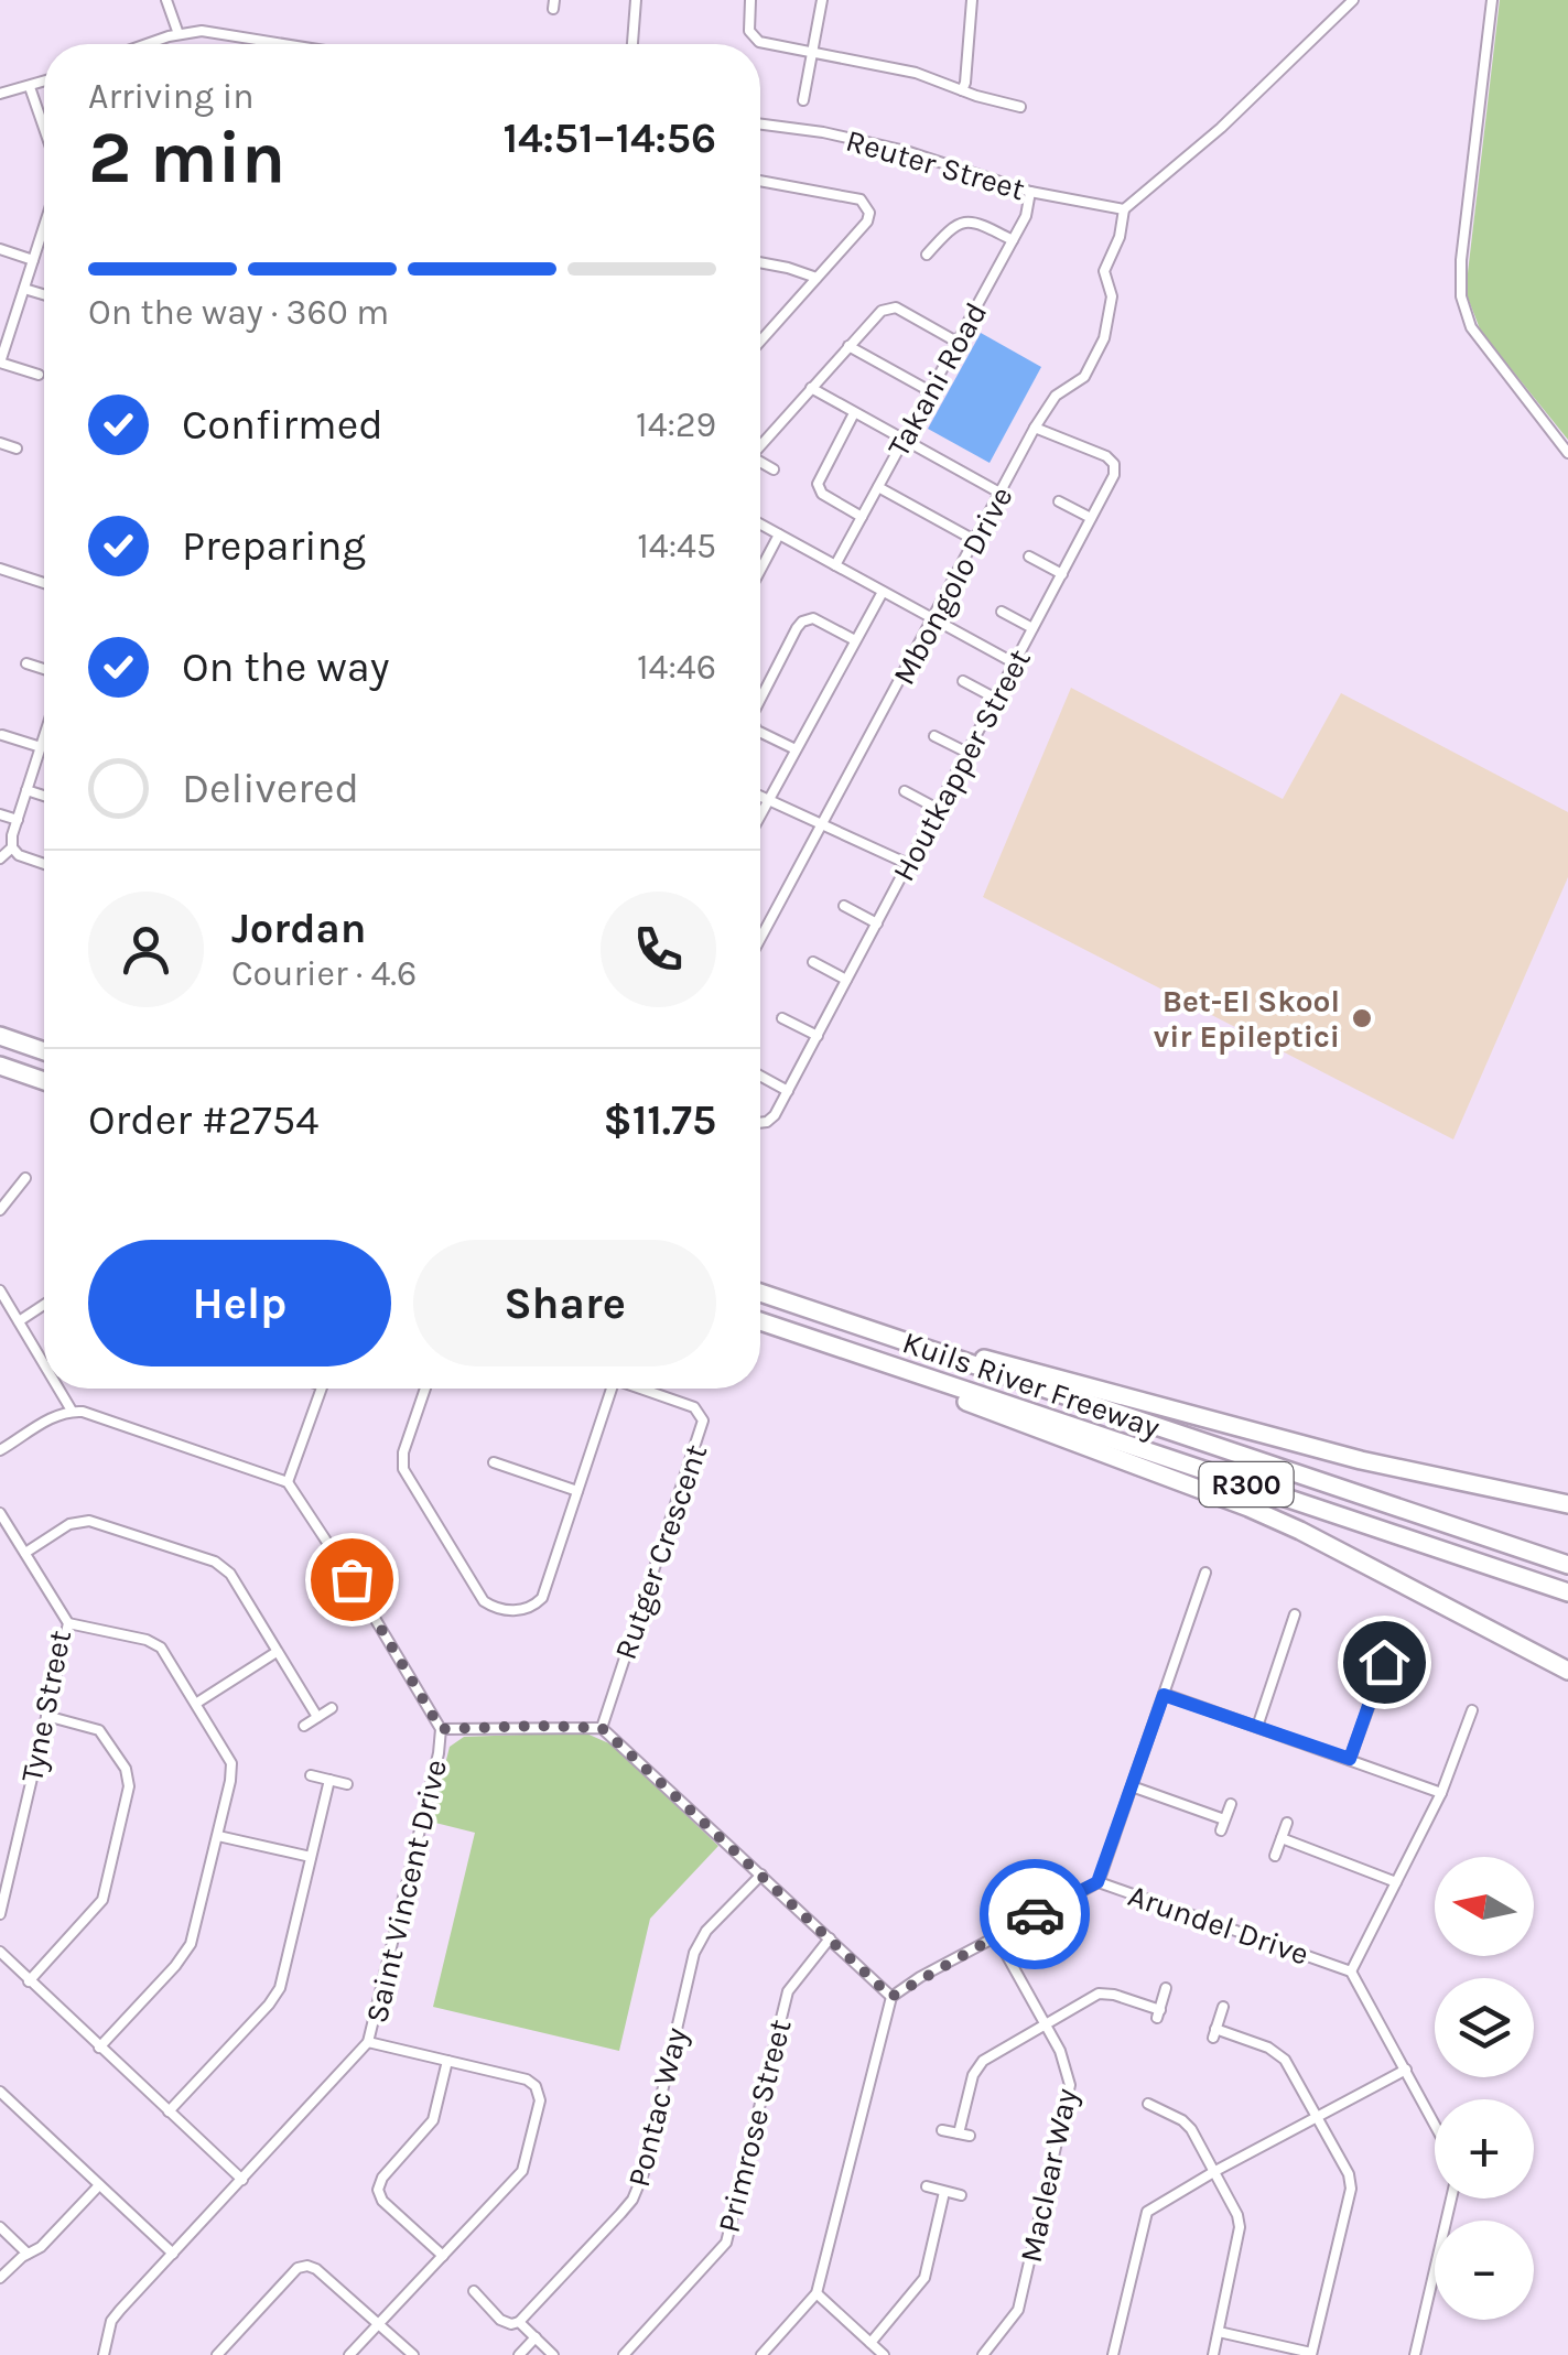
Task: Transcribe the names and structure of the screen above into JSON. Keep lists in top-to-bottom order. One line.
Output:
{"streets":{"highway":["Kuils River Freeway","R300"],"street":["Reuter Street","Takani Road","Mbongolo Drive","Houtkapper Street","Rutger Crescent","Tyne Street","Saint Vincent Drive","Arundel Drive","Pontac Way","Primrose Street","Maclear Way"]},"crossings":[["Reuter Street","Takani Road"],["Reuter Street","Mbongolo Drive"],["Mbongolo Drive","Houtkapper Street"],["Arundel Drive","Maclear Way"]],"places":["Bet-El Skool vir Epileptici"],"north":"left","page":{"heading":["2 min","Arriving in","14:51–14:56"],"panel":["Jordan","Courier · 4.6","Order #2754","$11.75"],"bar":"On the way · 360 m","list":[["Confirmed","14:29"],["Preparing","14:45"],["On the way","14:46"],"Delivered"],"buttons":["Help","Share"],"map_buttons":["+","−"]}}
